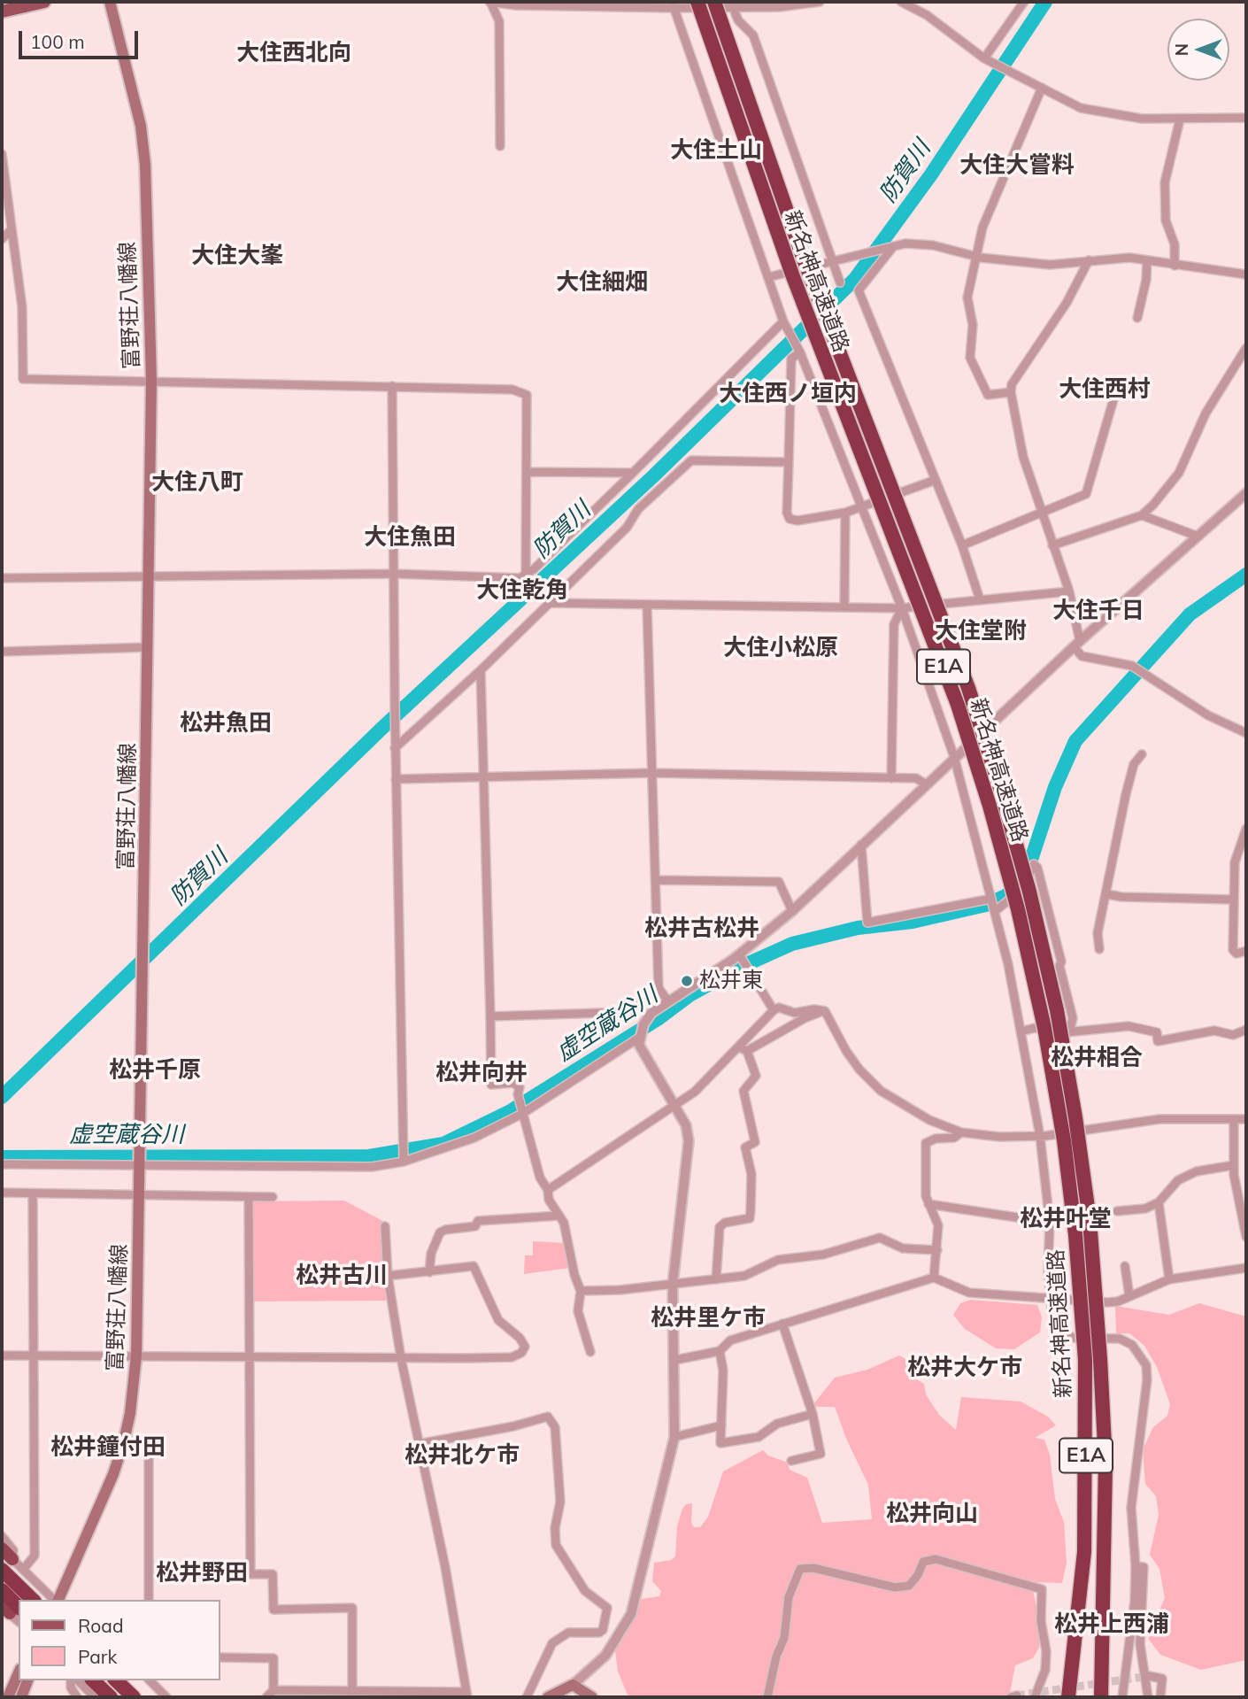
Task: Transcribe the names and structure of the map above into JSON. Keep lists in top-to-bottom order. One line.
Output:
{"streets":{"highway":["新名神高速道路","E1A"],"main road":["富野荘八幡線"]},"districts":["大住西北向","大住土山","大住大嘗料","大住大峯","大住細畑","大住西村","大住西ノ垣内","大住八町","大住魚田","大住乾角","大住千日","大住堂附","大住小松原","松井魚田","松井古松井","松井相合","松井千原","松井向井","松井叶堂","松井古川","松井里ケ市","松井大ケ市","松井鐘付田","松井北ケ市","松井向山","松井野田","松井上西浦"],"water":["防賀川","虚空蔵谷川"],"places":["松井東"],"legend":["Road","Park"],"scale_bar":"100 m","north":"left"}
